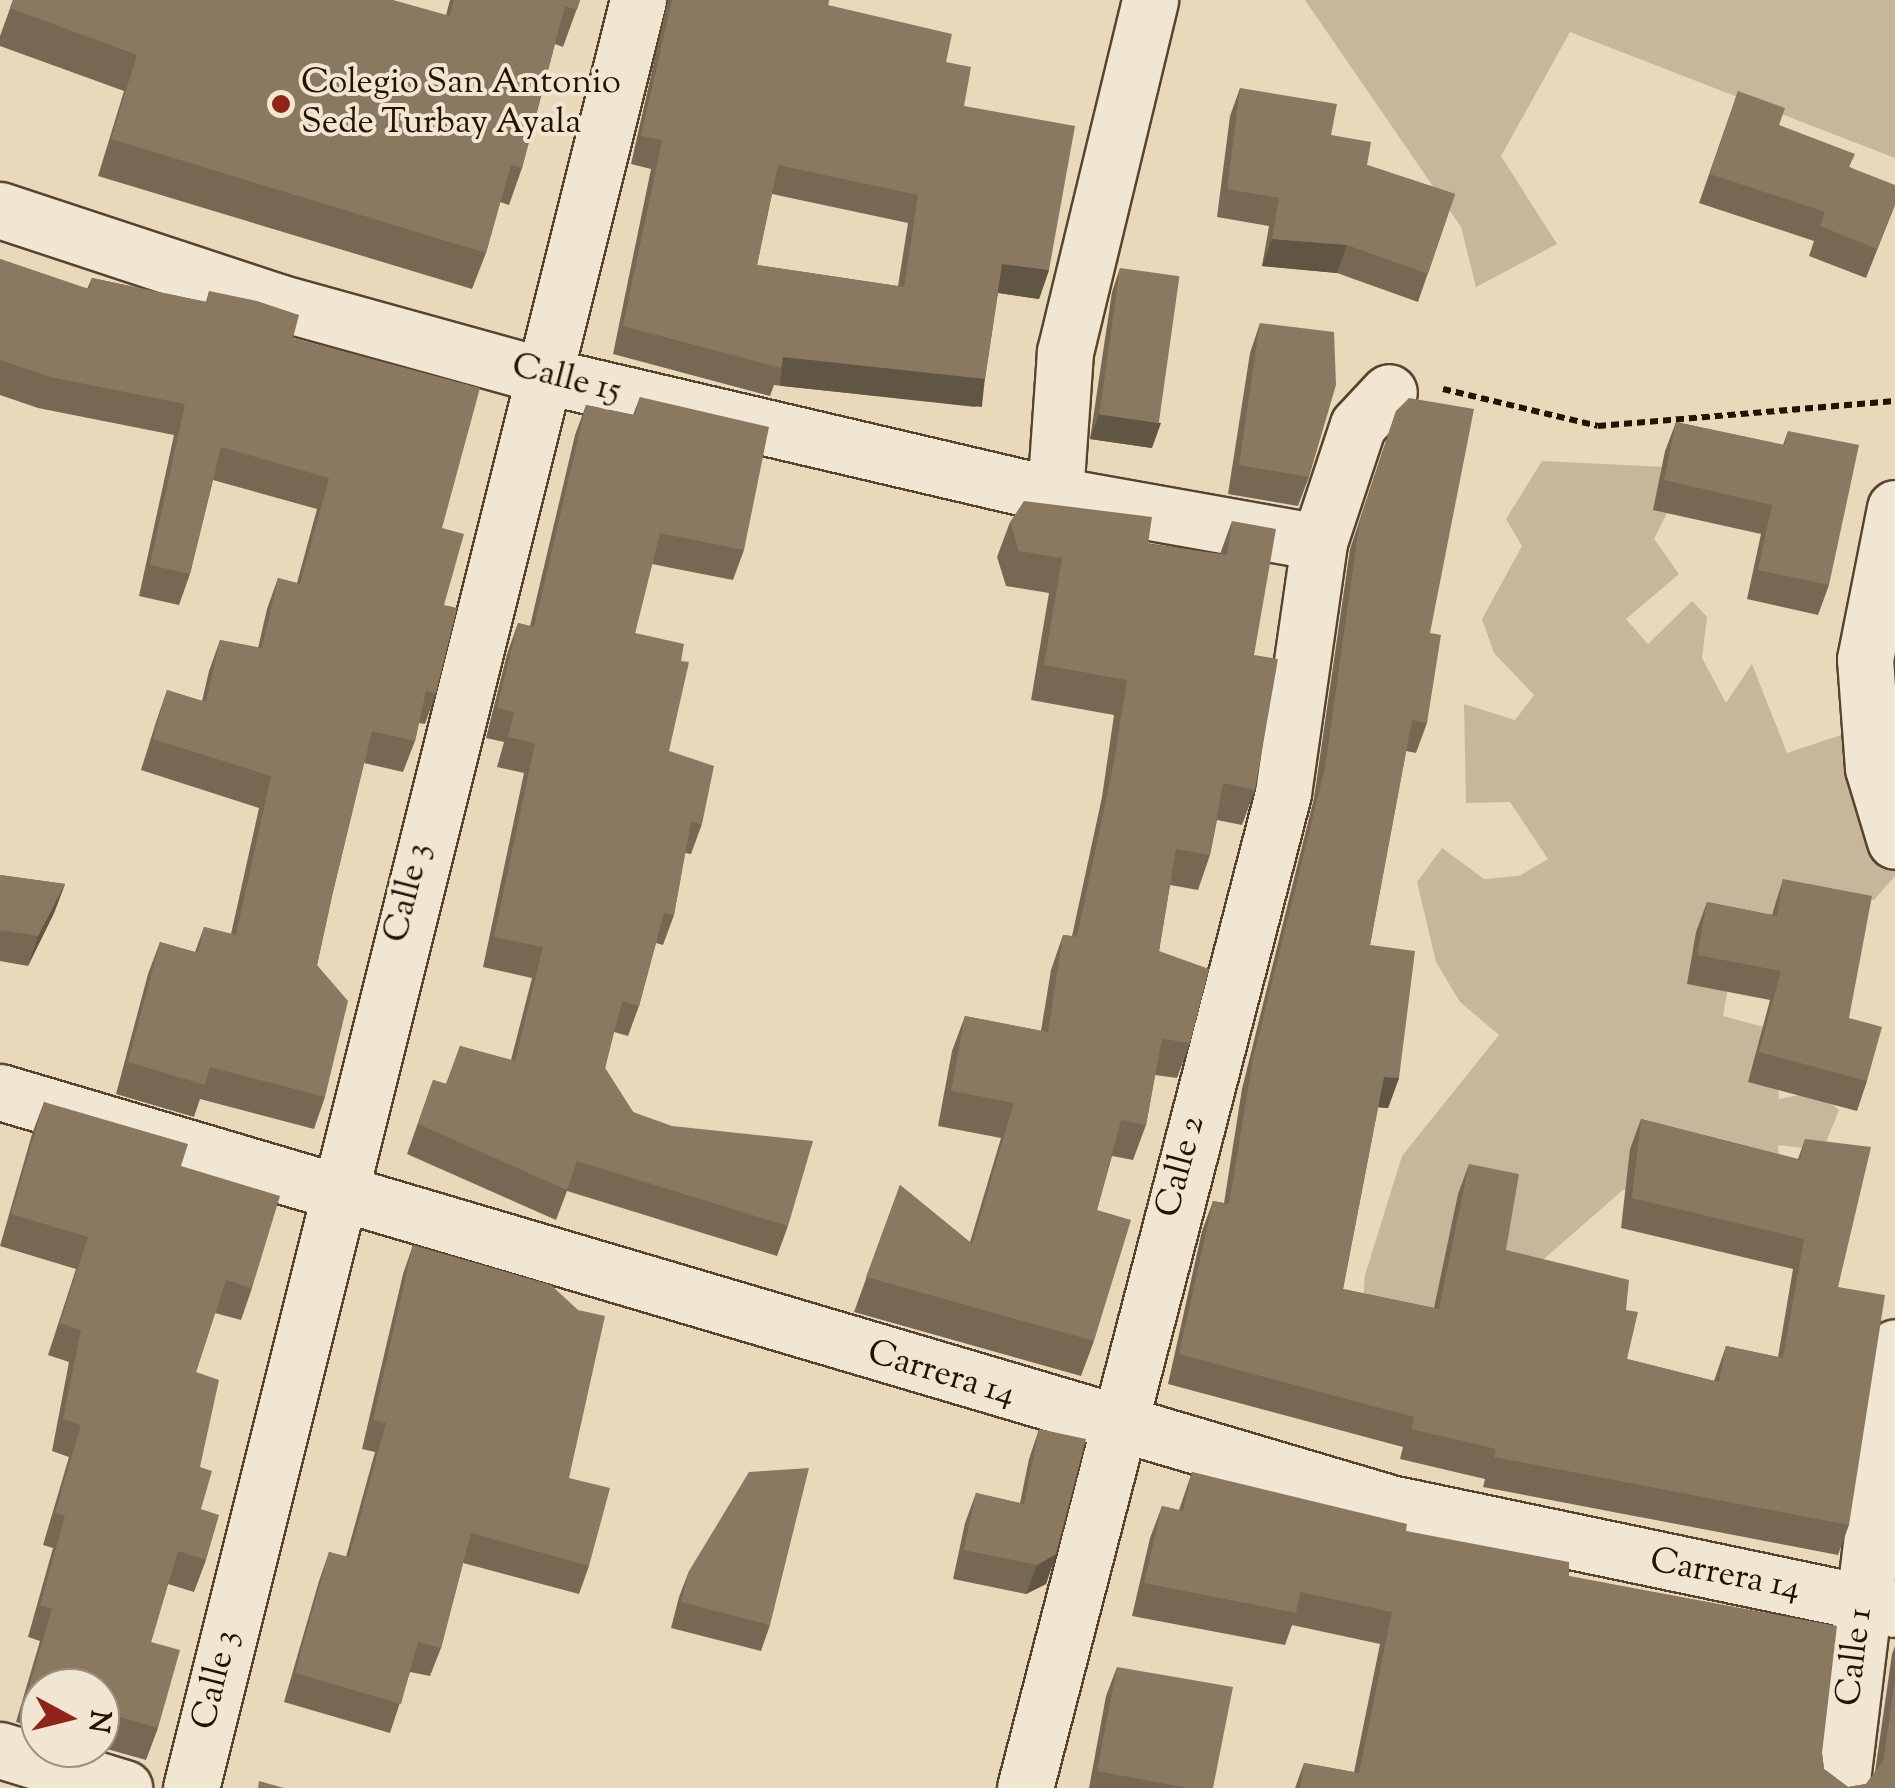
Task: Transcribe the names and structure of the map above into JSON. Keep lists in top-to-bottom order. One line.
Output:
{"streets":{"street":["Calle 15","Calle 3","Calle 2","Carrera 14","Calle 1"]},"crossings":[["Calle 15","Calle 3"],["Calle 15","Calle 2"],["Calle 3","Carrera 14"],["Calle 2","Carrera 14"],["Carrera 14","Calle 1"]],"places":["Colegio San Antonio Sede Turbay Ayala"],"north":"right"}
